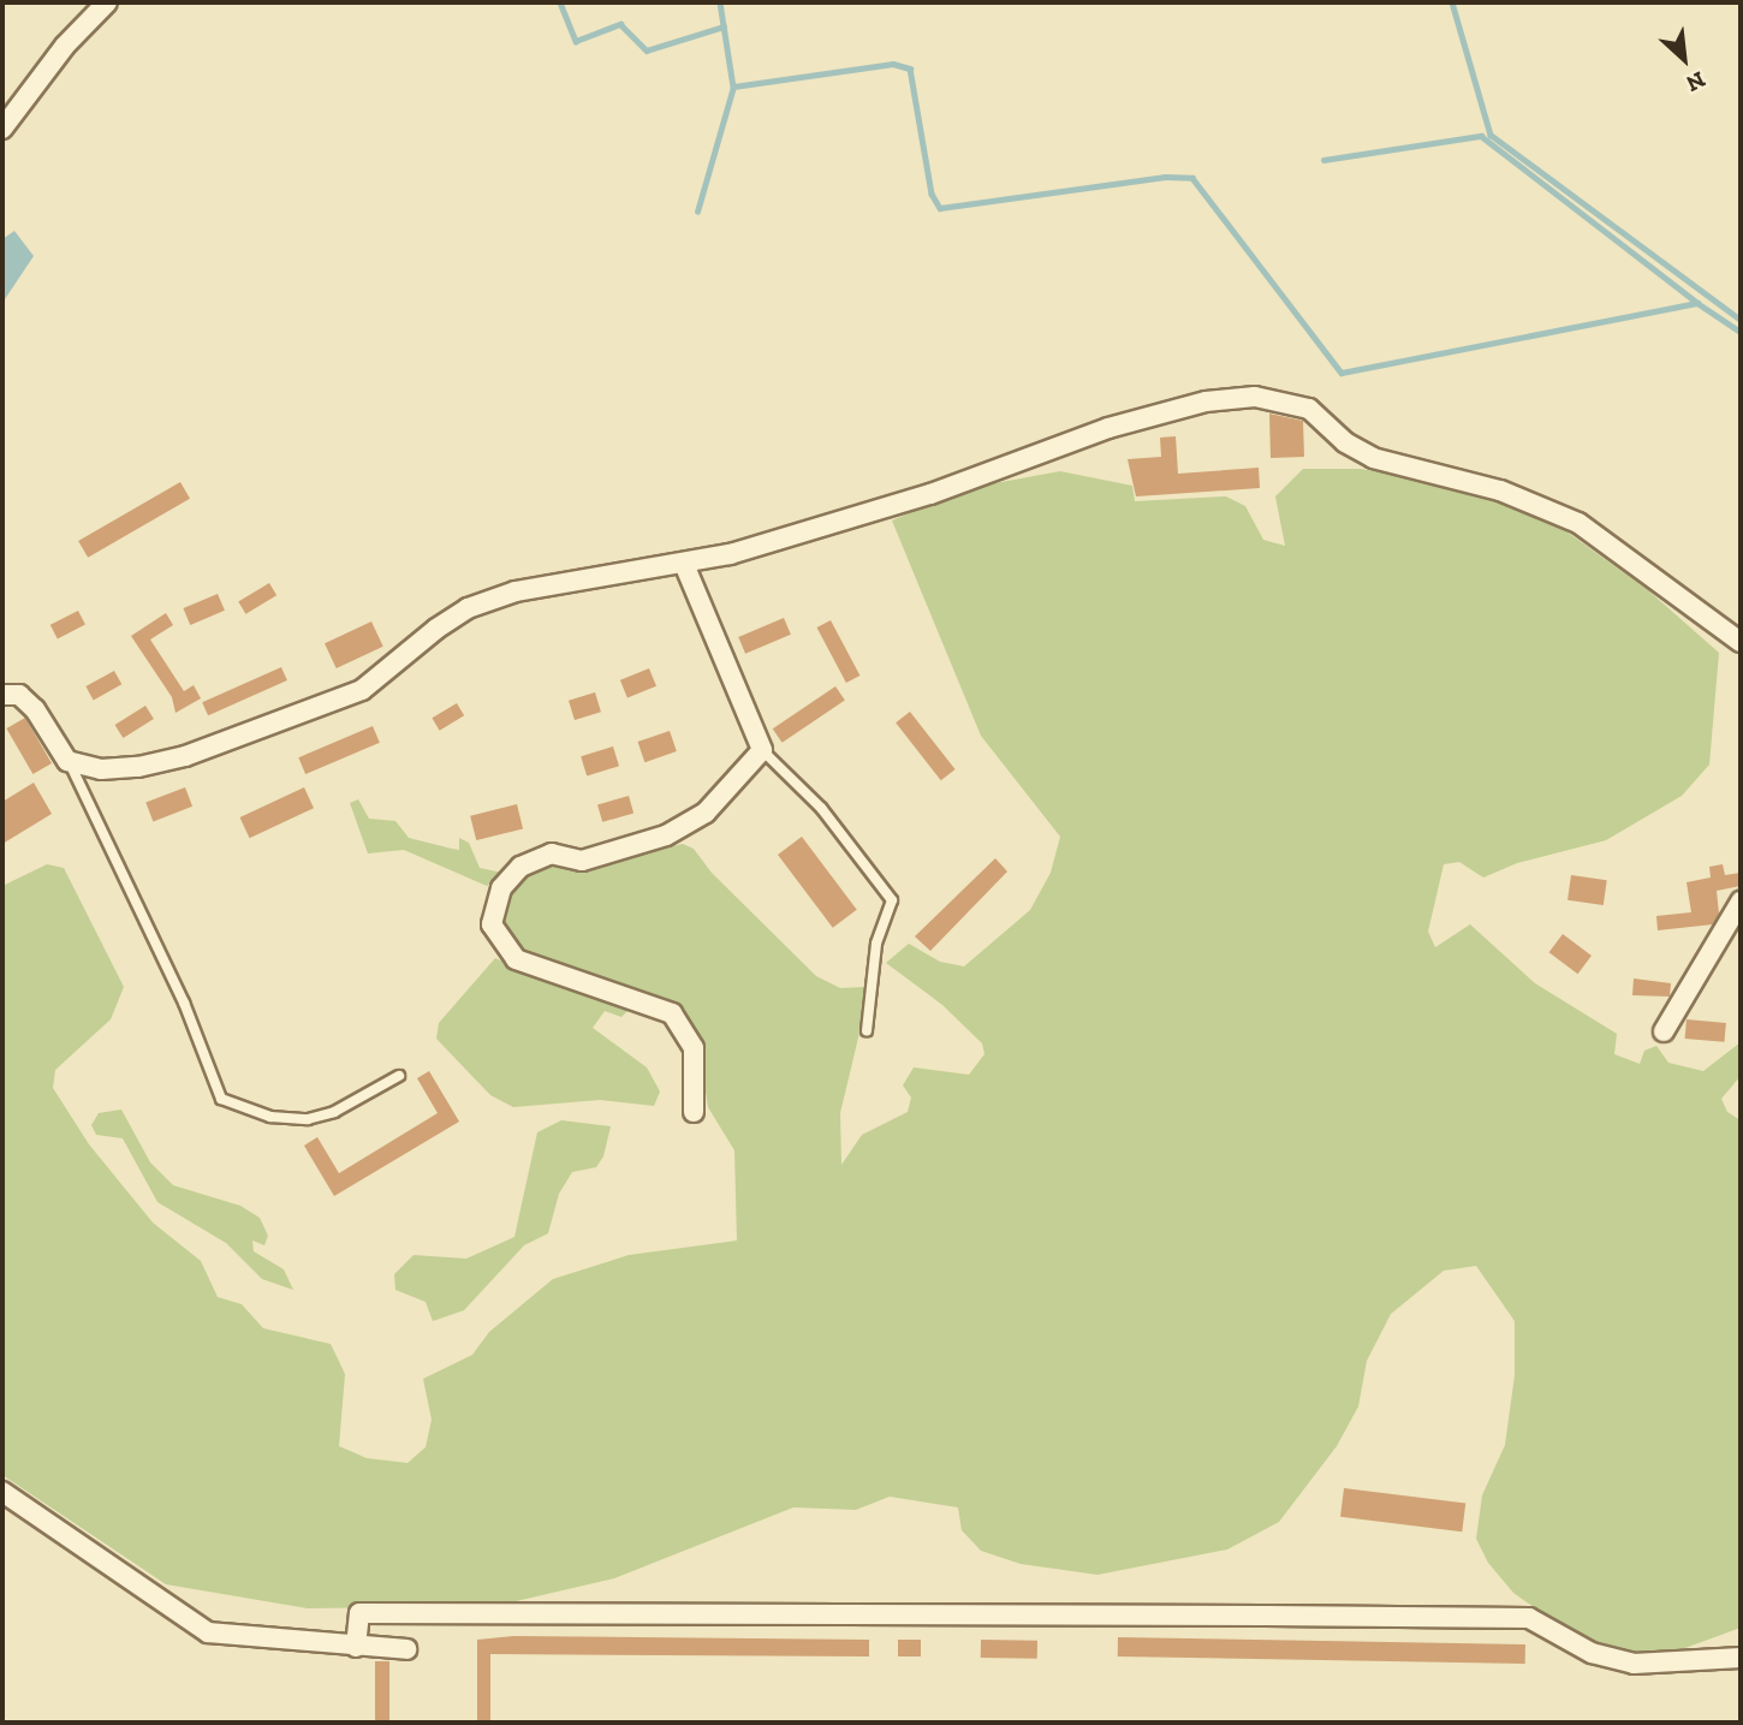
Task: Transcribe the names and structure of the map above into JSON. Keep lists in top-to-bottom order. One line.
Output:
{"north":"bottom right"}
